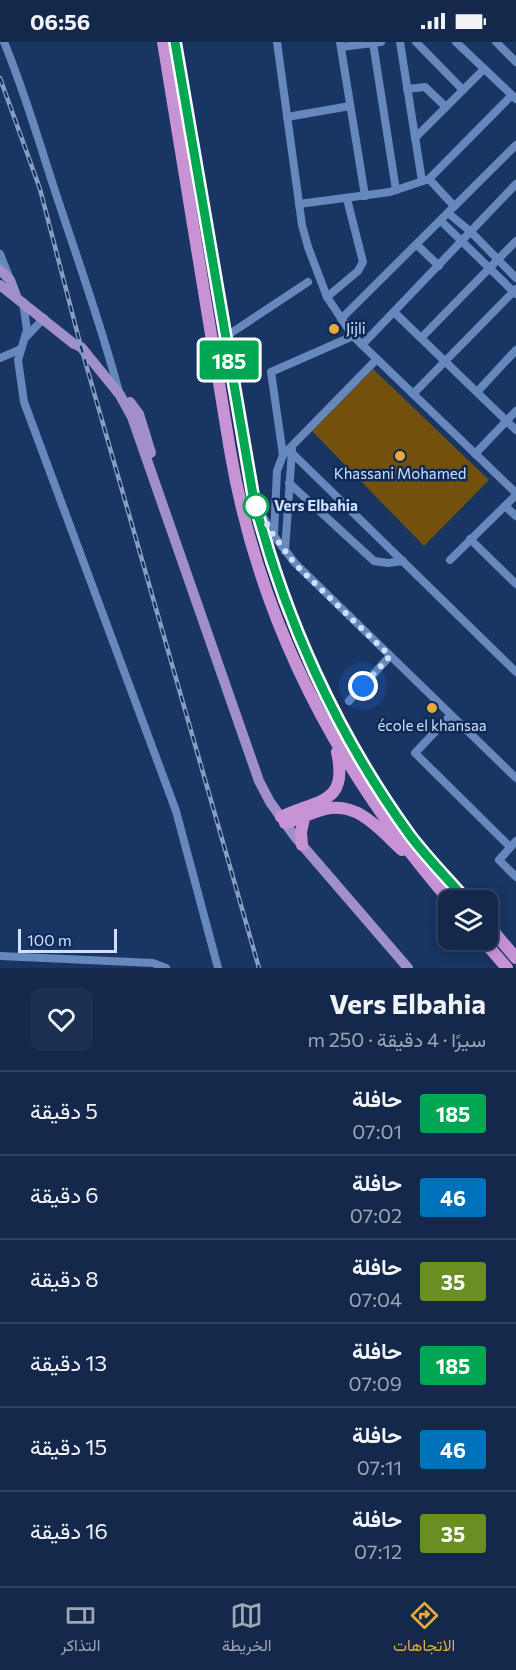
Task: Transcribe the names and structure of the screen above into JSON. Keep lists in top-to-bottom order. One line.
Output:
{"places":["Jijli","Khassani Mohamed","Vers Elbahia","école el khansaa"],"lines":["bus line 185"],"scale_bar":"100 m","page":{"status":"06:56","on_map":"185","scale":"100 m","heading":["Vers Elbahia","سيرًا · 4 دقيقة · 250 m"],"list":[{"mark":"185","name":"حافلة","note":"07:01","value":"5 دقيقة"},{"mark":"46","name":"حافلة","note":"07:02","value":"6 دقيقة"},{"mark":"35","name":"حافلة","note":"07:04","value":"8 دقيقة"},{"mark":"185","name":"حافلة","note":"07:09","value":"13 دقيقة"},{"mark":"46","name":"حافلة","note":"07:11","value":"15 دقيقة"},{"mark":"35","name":"حافلة","note":"07:12","value":"16 دقيقة"}],"tabs":["الاتجاهات","الخريطة","التذاكر"]}}
